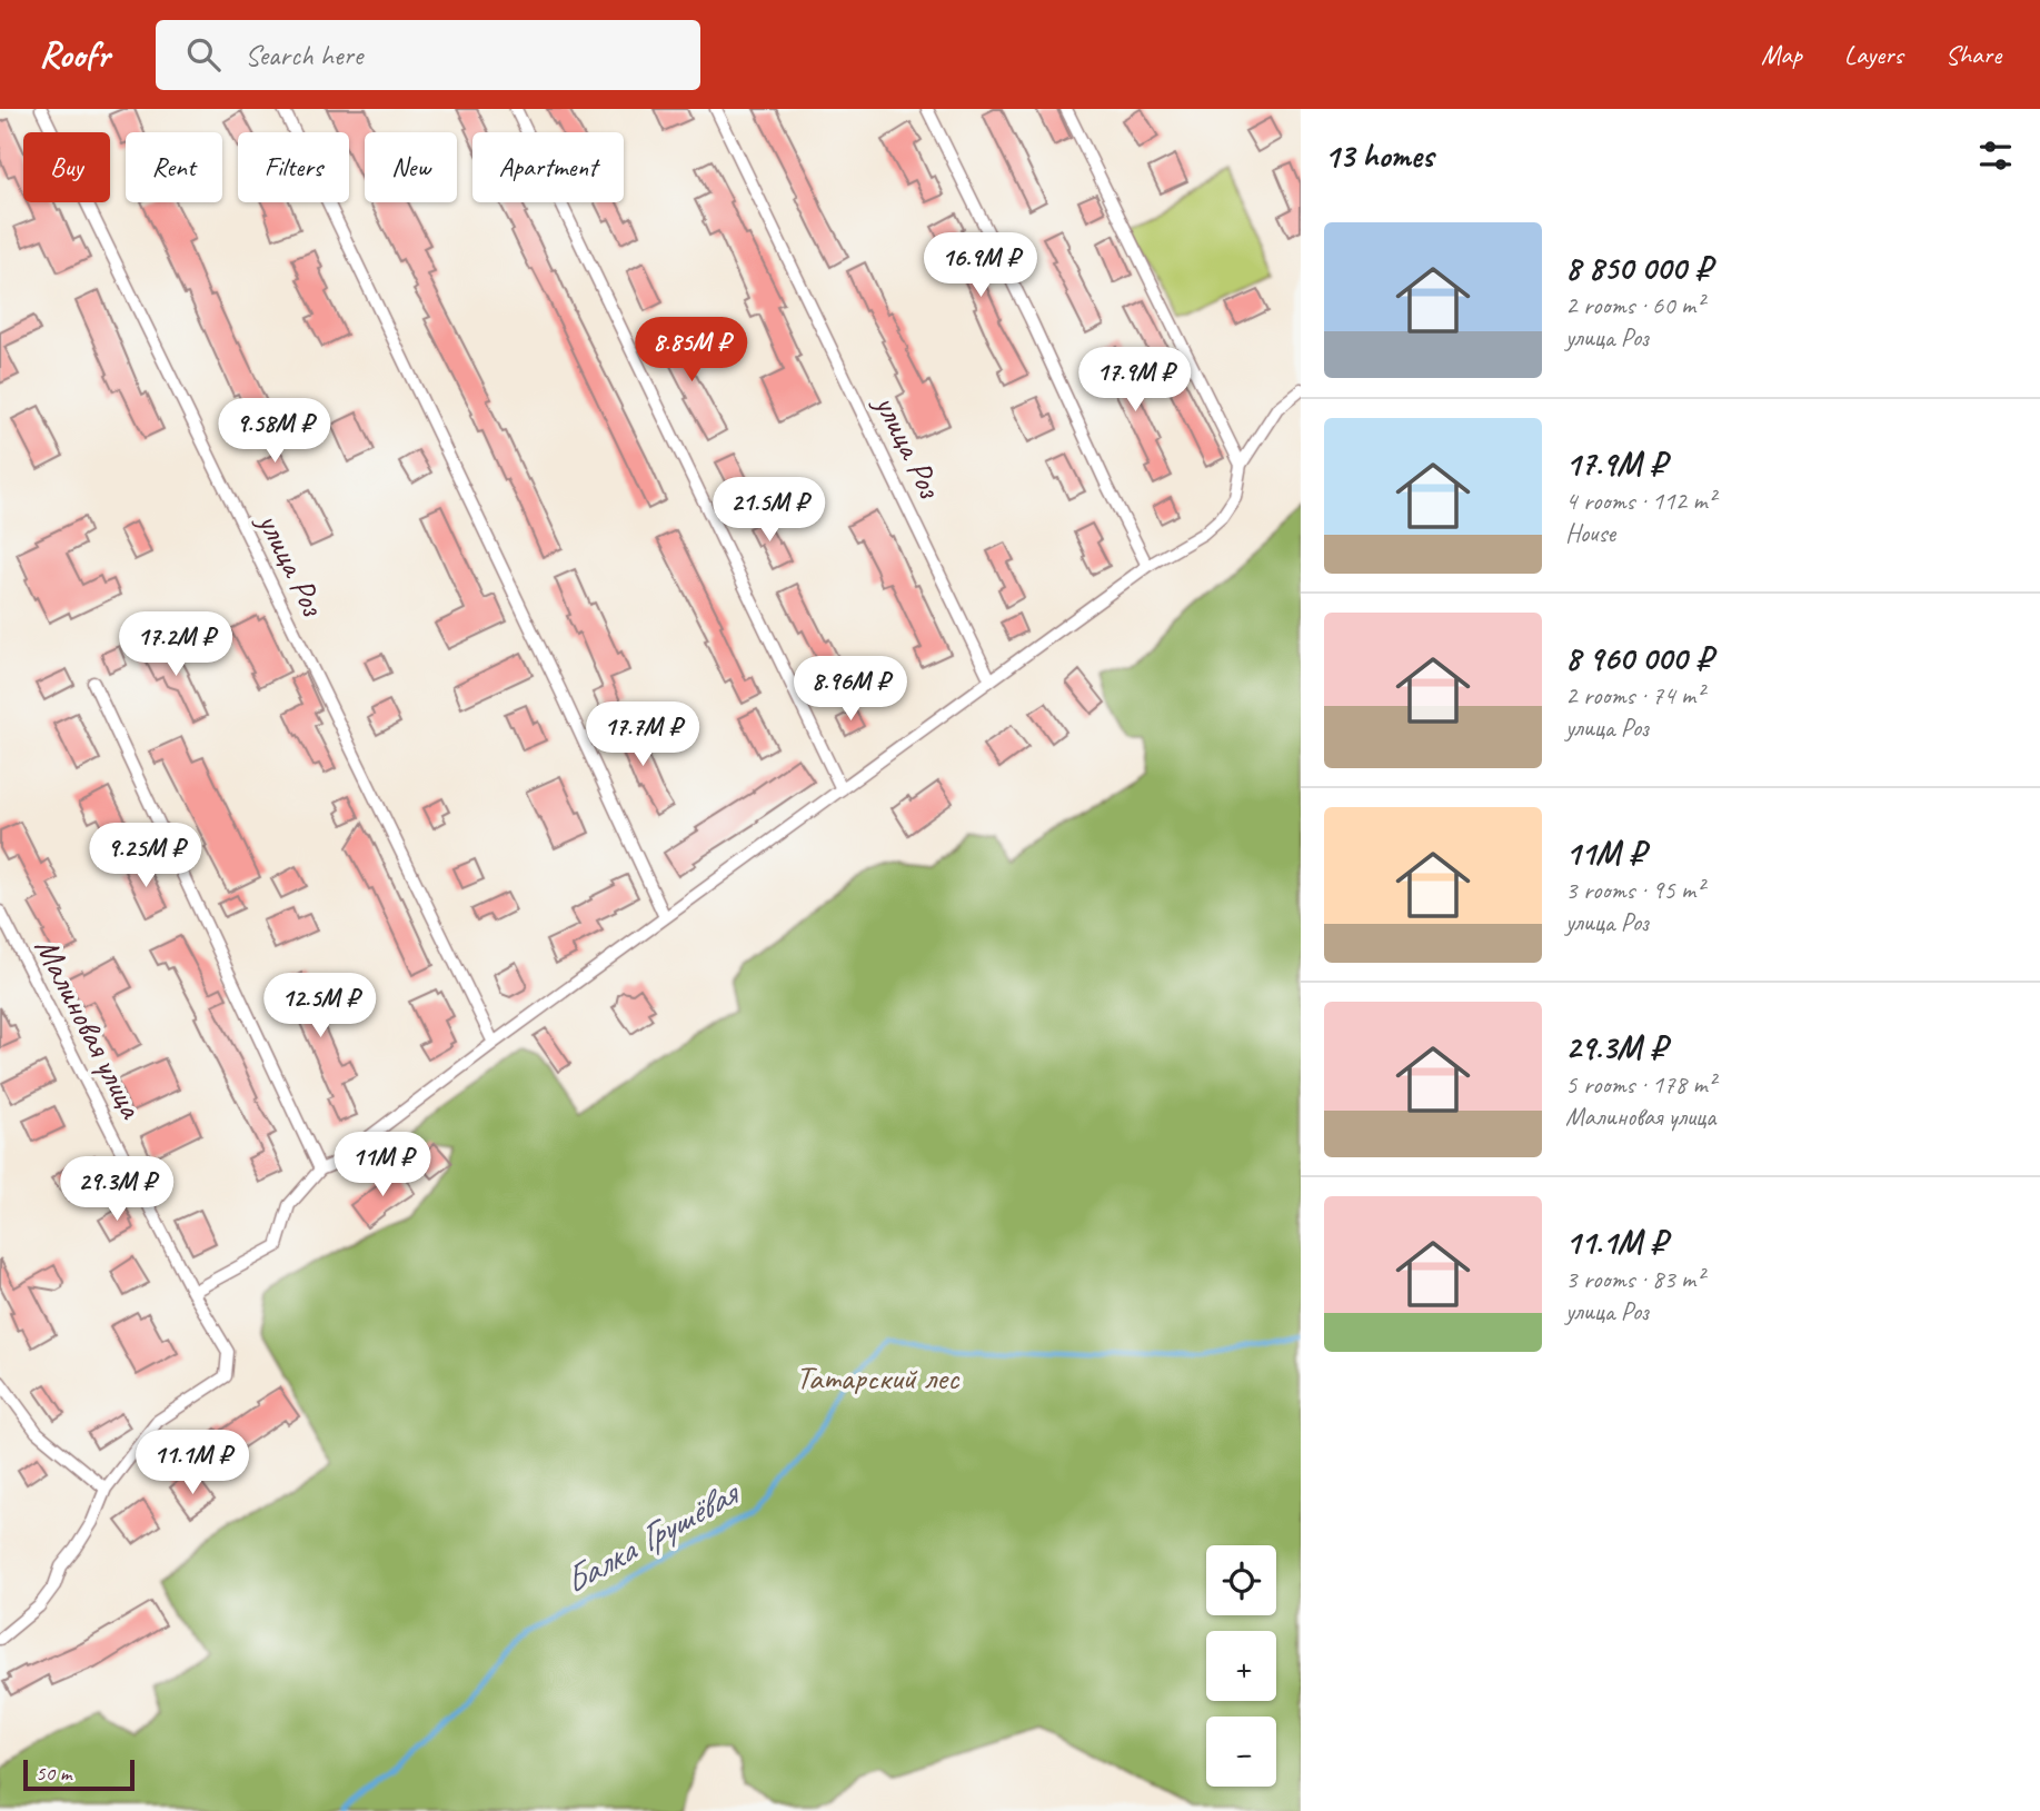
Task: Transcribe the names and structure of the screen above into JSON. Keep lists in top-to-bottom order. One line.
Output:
{"streets":{"street":["улица Роз","Малиновая улица"]},"water":["Балка Грушёвая"],"parks":["Татарский лес"],"scale_bar":"50 m","page":{"header":"Roofr","search":"Search here","nav":["Map","Layers","Share"],"heading":"13 homes","chip":["Buy","Rent","Filters","New","Apartment"],"list":[{"name":"8 850 000 ₽","note":"2 rooms · 60 m² · улица Роз"},{"name":"17.9M ₽","note":"4 rooms · 112 m² · House"},{"name":"8 960 000 ₽","note":"2 rooms · 74 m² · улица Роз"},{"name":"11M ₽","note":"3 rooms · 95 m² · улица Роз"},{"name":"29.3M ₽","note":"5 rooms · 178 m² · Малиновая улица"},{"name":"11.1M ₽","note":"3 rooms · 83 m² · улица Роз"}],"price":["16.9M ₽","8.85M ₽","17.9M ₽","9.58M ₽","21.5M ₽","17.2M ₽","8.96M ₽","17.7M ₽","9.25M ₽","12.5M ₽","11M ₽","29.3M ₽","11.1M ₽"],"map_buttons":["+","−"],"scale":"50 m"}}
